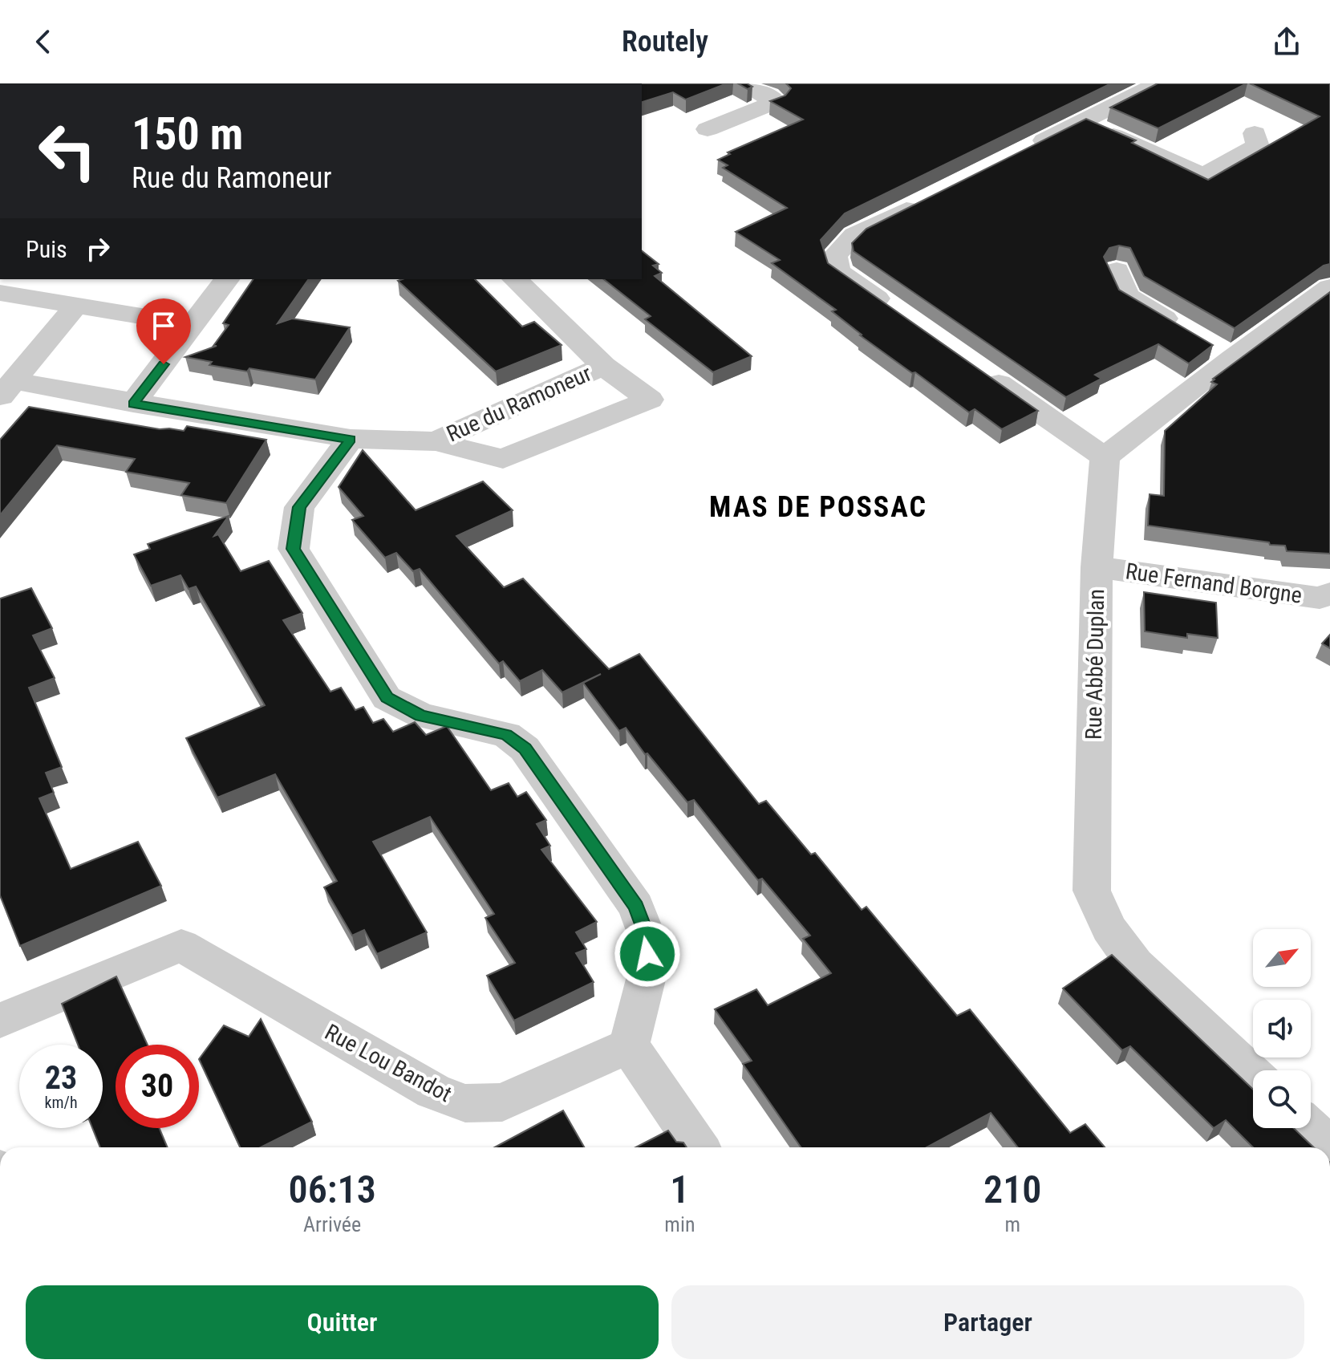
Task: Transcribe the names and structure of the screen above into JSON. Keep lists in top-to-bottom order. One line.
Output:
{"streets":{"street":["Rue du Ramoneur","Rue Fernand Borgne","Rue Abbé Duplan","Rue Lou Bandot"]},"crossings":[["Rue Fernand Borgne","Rue Abbé Duplan"]],"districts":["MAS DE POSSAC"],"north":"top right","page":{"header":"Routely","turn":["150 m","Rue du Ramoneur"],"then":"Puis","speed":"23 km/h","limit":"30","eta":["06:13","Arrivée","1","min","210","m"],"buttons":["Quitter","Partager"]}}
